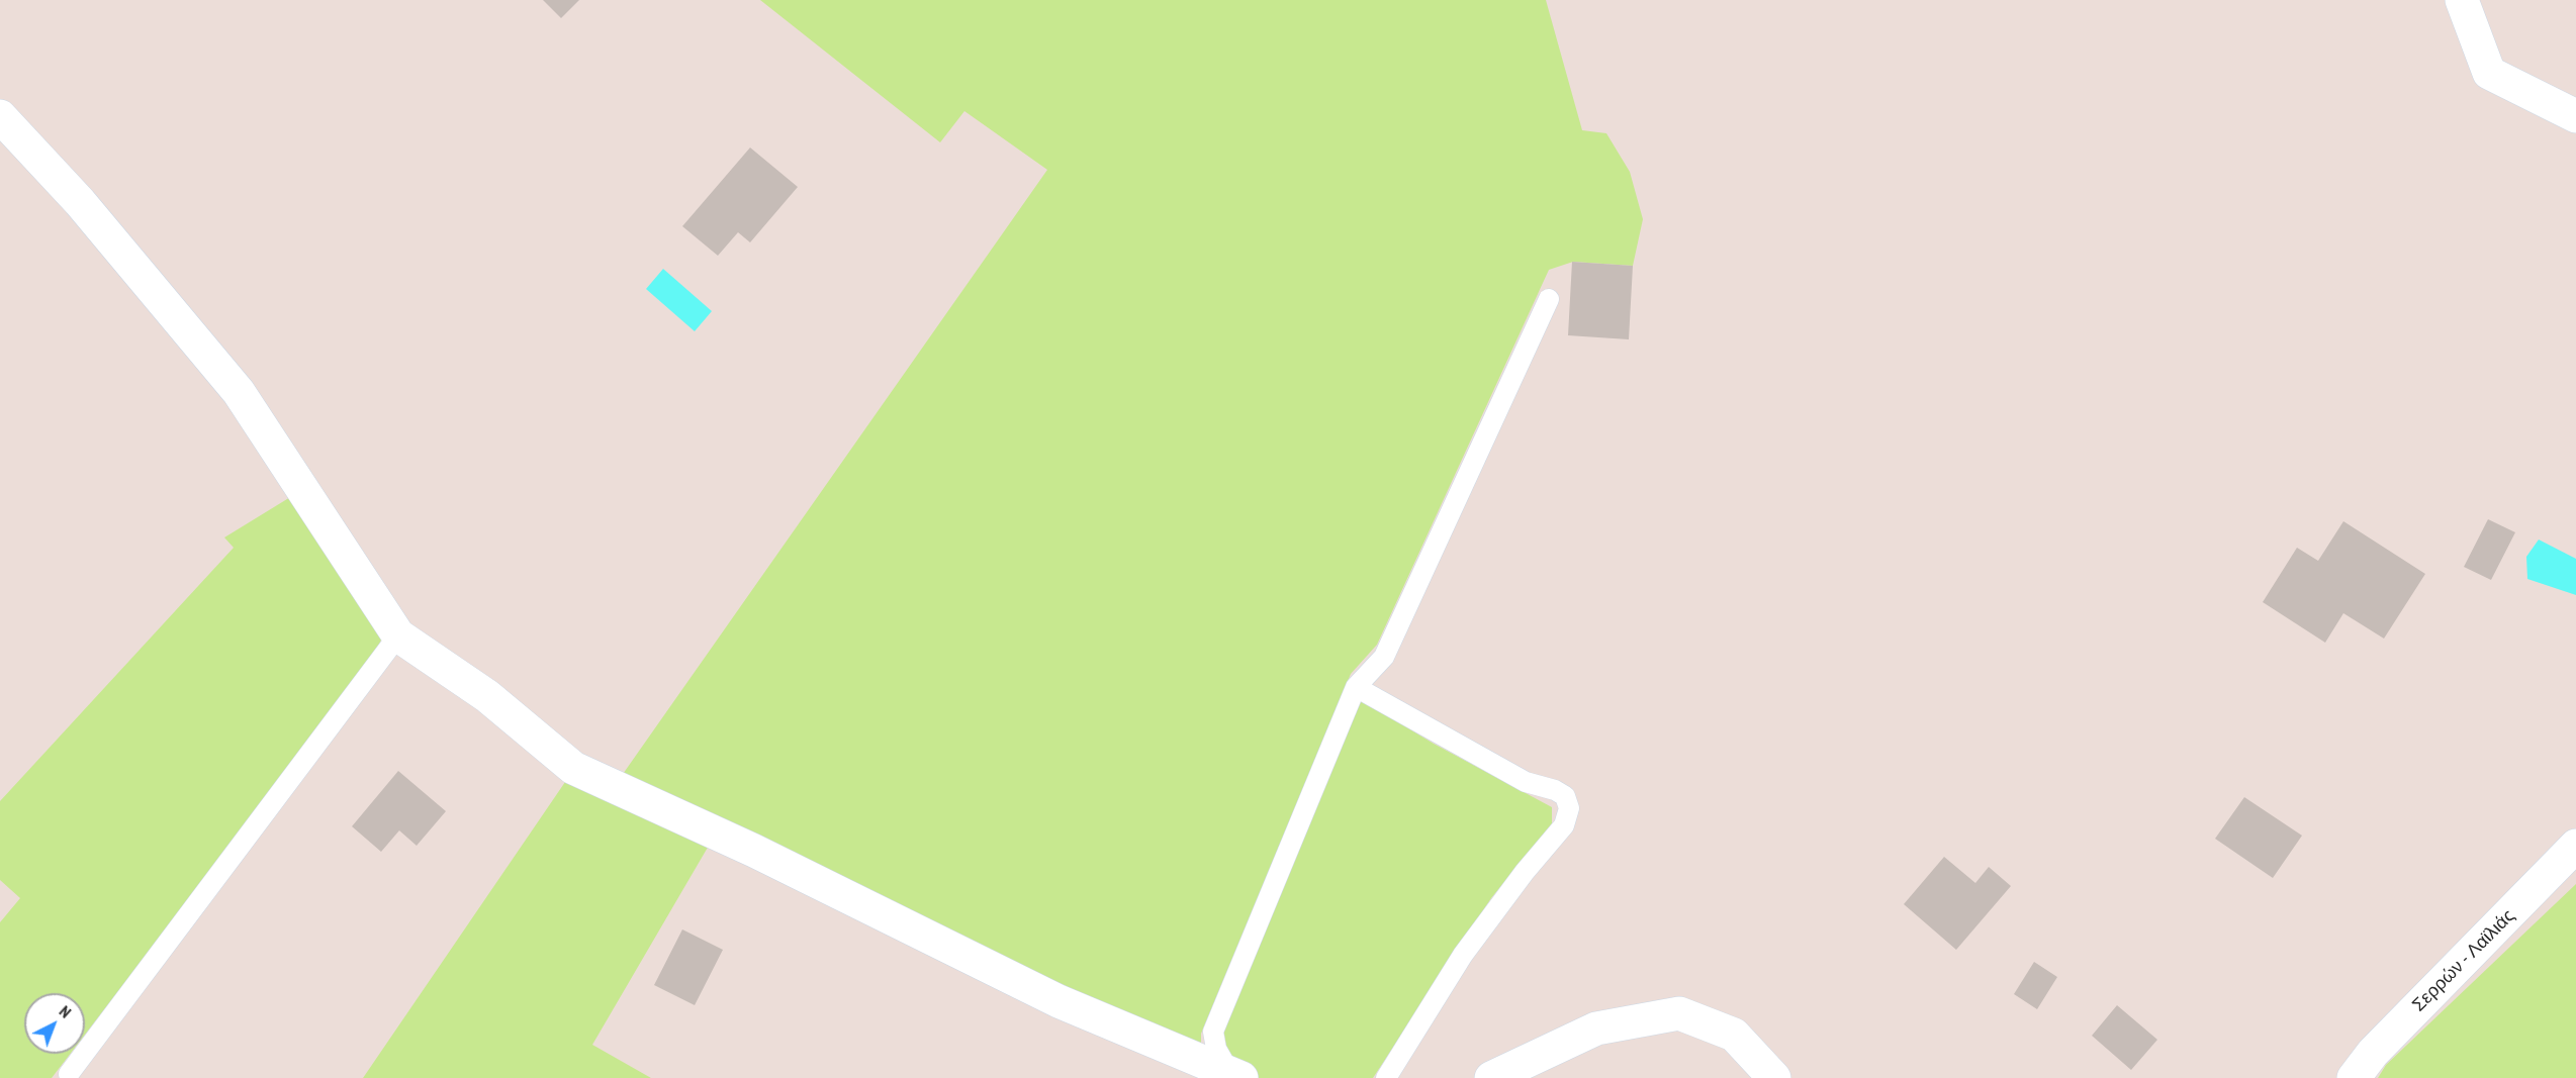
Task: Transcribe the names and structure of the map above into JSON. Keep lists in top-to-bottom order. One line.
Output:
{"streets":{"street":["Σερρών - Λαϊλιάς"]},"north":"top right"}
